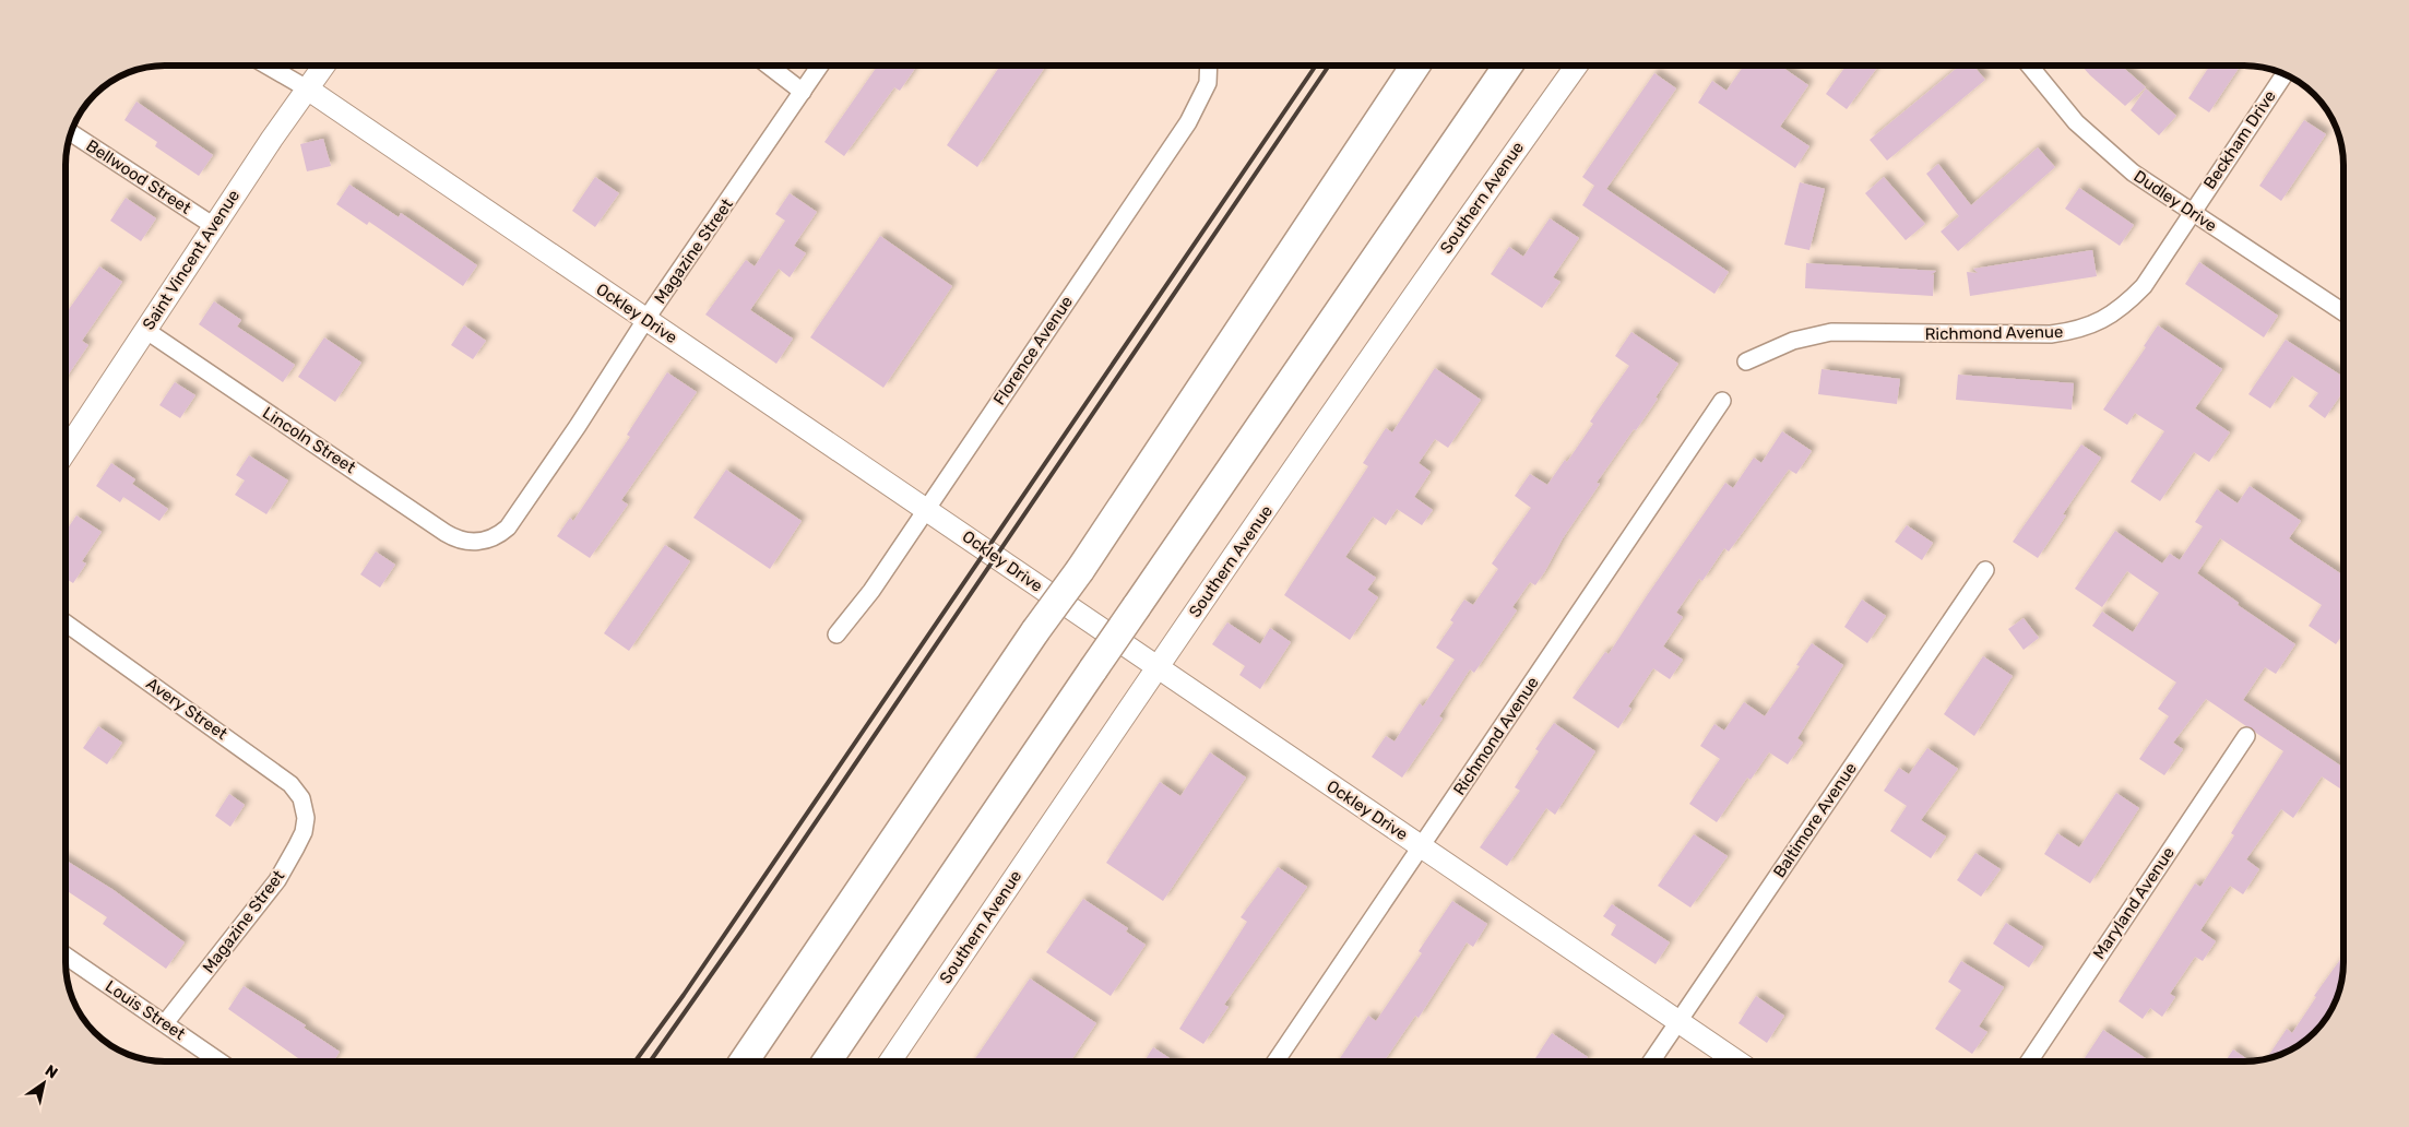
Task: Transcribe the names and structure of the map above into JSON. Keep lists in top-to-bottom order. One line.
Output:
{"streets":{"street":["Beckham Drive","Bellwood Street","Southern Avenue","Dudley Drive","Magazine Street","Saint Vincent Avenue","Ockley Drive","Richmond Avenue","Florence Avenue","Lincoln Street","Avery Street","Baltimore Avenue","Maryland Avenue","Louis Street"]},"crossings":[["Beckham Drive","Dudley Drive"],["Beckham Drive","Richmond Avenue"],["Bellwood Street","Saint Vincent Avenue"],["Southern Avenue","Ockley Drive"],["Dudley Drive","Richmond Avenue"],["Magazine Street","Ockley Drive"],["Magazine Street","Lincoln Street"],["Magazine Street","Avery Street"],["Magazine Street","Louis Street"],["Saint Vincent Avenue","Ockley Drive"],["Saint Vincent Avenue","Lincoln Street"],["Ockley Drive","Richmond Avenue"],["Ockley Drive","Florence Avenue"],["Ockley Drive","Baltimore Avenue"]],"north":"top right"}
